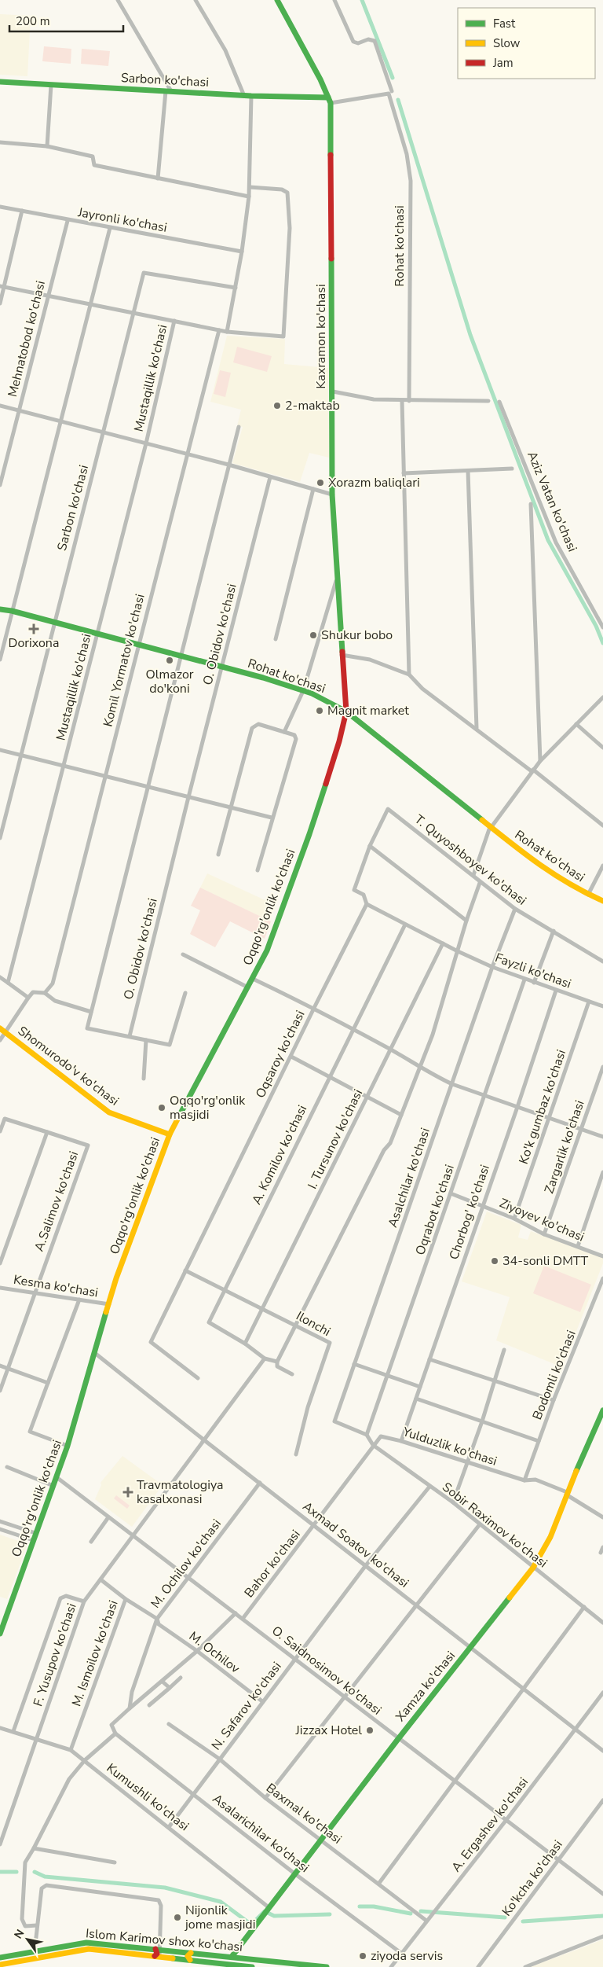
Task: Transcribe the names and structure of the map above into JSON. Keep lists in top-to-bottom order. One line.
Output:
{"streets":{"street":["Sarbon ko'chasi","Jayronli ko'chasi","Rohat ko'chasi","Kaxramon ko'chasi","Mehnatobod ko'chasi","Mustaqillik ko'chasi","Aziz Vatan ko'chasi","O. Obidov ko'chasi","Komil Yormatov ko'chasi","T. Quyoshboyev ko'chasi","Oqqo'rg'onlik ko'chasi","Fayzli ko'chasi","Oqsaroy ko'chasi","Shomurodo'v ko'chasi","Ko'k gumbaz ko'chasi","I. Tursunov ko'chasi","Zargarlik ko'chasi","A. Komilov ko'chasi","Asalchilar ko'chasi","A.Salimov ko'chasi","Oqrabot ko'chasi","Chorbog' ko'chasi","Ziyoyev ko'chasi","Kesma ko'chasi","Ilonchi","Bodomli ko'chasi","Yulduzlik ko'chasi","Sobir Raximov ko'chasi","Axmad Soatov ko'chasi","M. Ochilov ko'chasi","Bahor ko'chasi","M. Ochilov","M. Ismoilov ko'chasi","F. Yusupov ko'chasi","O. Saidnosimov ko'chasi","Xamza ko'chasi","N. Safarov ko'chasi","Kumushli ko'chasi","Baxmal ko'chasi","A. Ergashev ko'chasi","Asalarichilar ko'chasi","Ko'kcha ko'chasi","Islom Karimov shox ko'chasi"]},"crossings":[["Sarbon ko'chasi","Rohat ko'chasi"],["Sarbon ko'chasi","Kaxramon ko'chasi"],["Jayronli ko'chasi","Mehnatobod ko'chasi"],["Rohat ko'chasi","Kaxramon ko'chasi"],["Rohat ko'chasi","Mustaqillik ko'chasi"],["Rohat ko'chasi","O. Obidov ko'chasi"],["Rohat ko'chasi","Komil Yormatov ko'chasi"],["Rohat ko'chasi","Oqqo'rg'onlik ko'chasi"],["Kaxramon ko'chasi","Oqqo'rg'onlik ko'chasi"],["T. Quyoshboyev ko'chasi","Asalchilar ko'chasi"],["Oqqo'rg'onlik ko'chasi","Shomurodo'v ko'chasi"],["Oqqo'rg'onlik ko'chasi","Kesma ko'chasi"],["Oqqo'rg'onlik ko'chasi","Axmad Soatov ko'chasi"],["Oqqo'rg'onlik ko'chasi","O. Saidnosimov ko'chasi"],["Fayzli ko'chasi","Oqsaroy ko'chasi"],["Fayzli ko'chasi","Ko'k gumbaz ko'chasi"],["Fayzli ko'chasi","I. Tursunov ko'chasi"],["Fayzli ko'chasi","A. Komilov ko'chasi"],["Fayzli ko'chasi","Asalchilar ko'chasi"],["Fayzli ko'chasi","Oqrabot ko'chasi"],["Fayzli ko'chasi","Chorbog' ko'chasi"],["Oqsaroy ko'chasi","Ilonchi"],["Ko'k gumbaz ko'chasi","Ziyoyev ko'chasi"],["I. Tursunov ko'chasi","A. Komilov ko'chasi"],["I. Tursunov ko'chasi","Ilonchi"],["Zargarlik ko'chasi","Ziyoyev ko'chasi"],["A. Komilov ko'chasi","Ilonchi"],["A. Komilov ko'chasi","F. Yusupov ko'chasi"],["Asalchilar ko'chasi","Oqrabot ko'chasi"],["A.Salimov ko'chasi","Kesma ko'chasi"],["Oqrabot ko'chasi","Ziyoyev ko'chasi"],["Chorbog' ko'chasi","Ziyoyev ko'chasi"],["Chorbog' ko'chasi","Yulduzlik ko'chasi"],["Bodomli ko'chasi","Yulduzlik ko'chasi"],["Yulduzlik ko'chasi","Sobir Raximov ko'chasi"],["Yulduzlik ko'chasi","Bahor ko'chasi"],["Yulduzlik ko'chasi","Xamza ko'chasi"],["Sobir Raximov ko'chasi","Bahor ko'chasi"],["Sobir Raximov ko'chasi","Xamza ko'chasi"],["Sobir Raximov ko'chasi","N. Safarov ko'chasi"],["Axmad Soatov ko'chasi","M. Ochilov ko'chasi"],["Axmad Soatov ko'chasi","Bahor ko'chasi"],["Axmad Soatov ko'chasi","F. Yusupov ko'chasi"],["Axmad Soatov ko'chasi","Xamza ko'chasi"],["Axmad Soatov ko'chasi","N. Safarov ko'chasi"],["Axmad Soatov ko'chasi","A. Ergashev ko'chasi"],["M. Ochilov ko'chasi","M. Ochilov"],["M. Ochilov ko'chasi","M. Ismoilov ko'chasi"],["M. Ochilov ko'chasi","O. Saidnosimov ko'chasi"],["M. Ochilov ko'chasi","Asalarichilar ko'chasi"],["Bahor ko'chasi","O. Saidnosimov ko'chasi"],["M. Ochilov","M. Ismoilov ko'chasi"],["M. Ochilov","N. Safarov ko'chasi"],["M. Ismoilov ko'chasi","Kumushli ko'chasi"],["F. Yusupov ko'chasi","O. Saidnosimov ko'chasi"],["F. Yusupov ko'chasi","Kumushli ko'chasi"],["O. Saidnosimov ko'chasi","Xamza ko'chasi"],["O. Saidnosimov ko'chasi","N. Safarov ko'chasi"],["O. Saidnosimov ko'chasi","A. Ergashev ko'chasi"],["O. Saidnosimov ko'chasi","Ko'kcha ko'chasi"],["Xamza ko'chasi","Kumushli ko'chasi"],["Xamza ko'chasi","Baxmal ko'chasi"],["Xamza ko'chasi","Asalarichilar ko'chasi"],["Xamza ko'chasi","Islom Karimov shox ko'chasi"],["N. Safarov ko'chasi","Kumushli ko'chasi"],["N. Safarov ko'chasi","Baxmal ko'chasi"],["N. Safarov ko'chasi","Asalarichilar ko'chasi"],["Baxmal ko'chasi","A. Ergashev ko'chasi"],["A. Ergashev ko'chasi","Asalarichilar ko'chasi"]],"places":{"other":["2-maktab","Xorazm baliqlari","Shukur bobo","Olmazor do'koni","Magnit market","Oqqo'rg'onlik masjidi","34-sonli DMTT","Jizzax Hotel","Nijonlik jome masjidi","ziyoda servis"],"health":["Dorixona","Travmatologiya kasalxonasi"]},"legend":["Fast","Slow","Jam"],"scale_bar":"200 m","north":"top left"}
